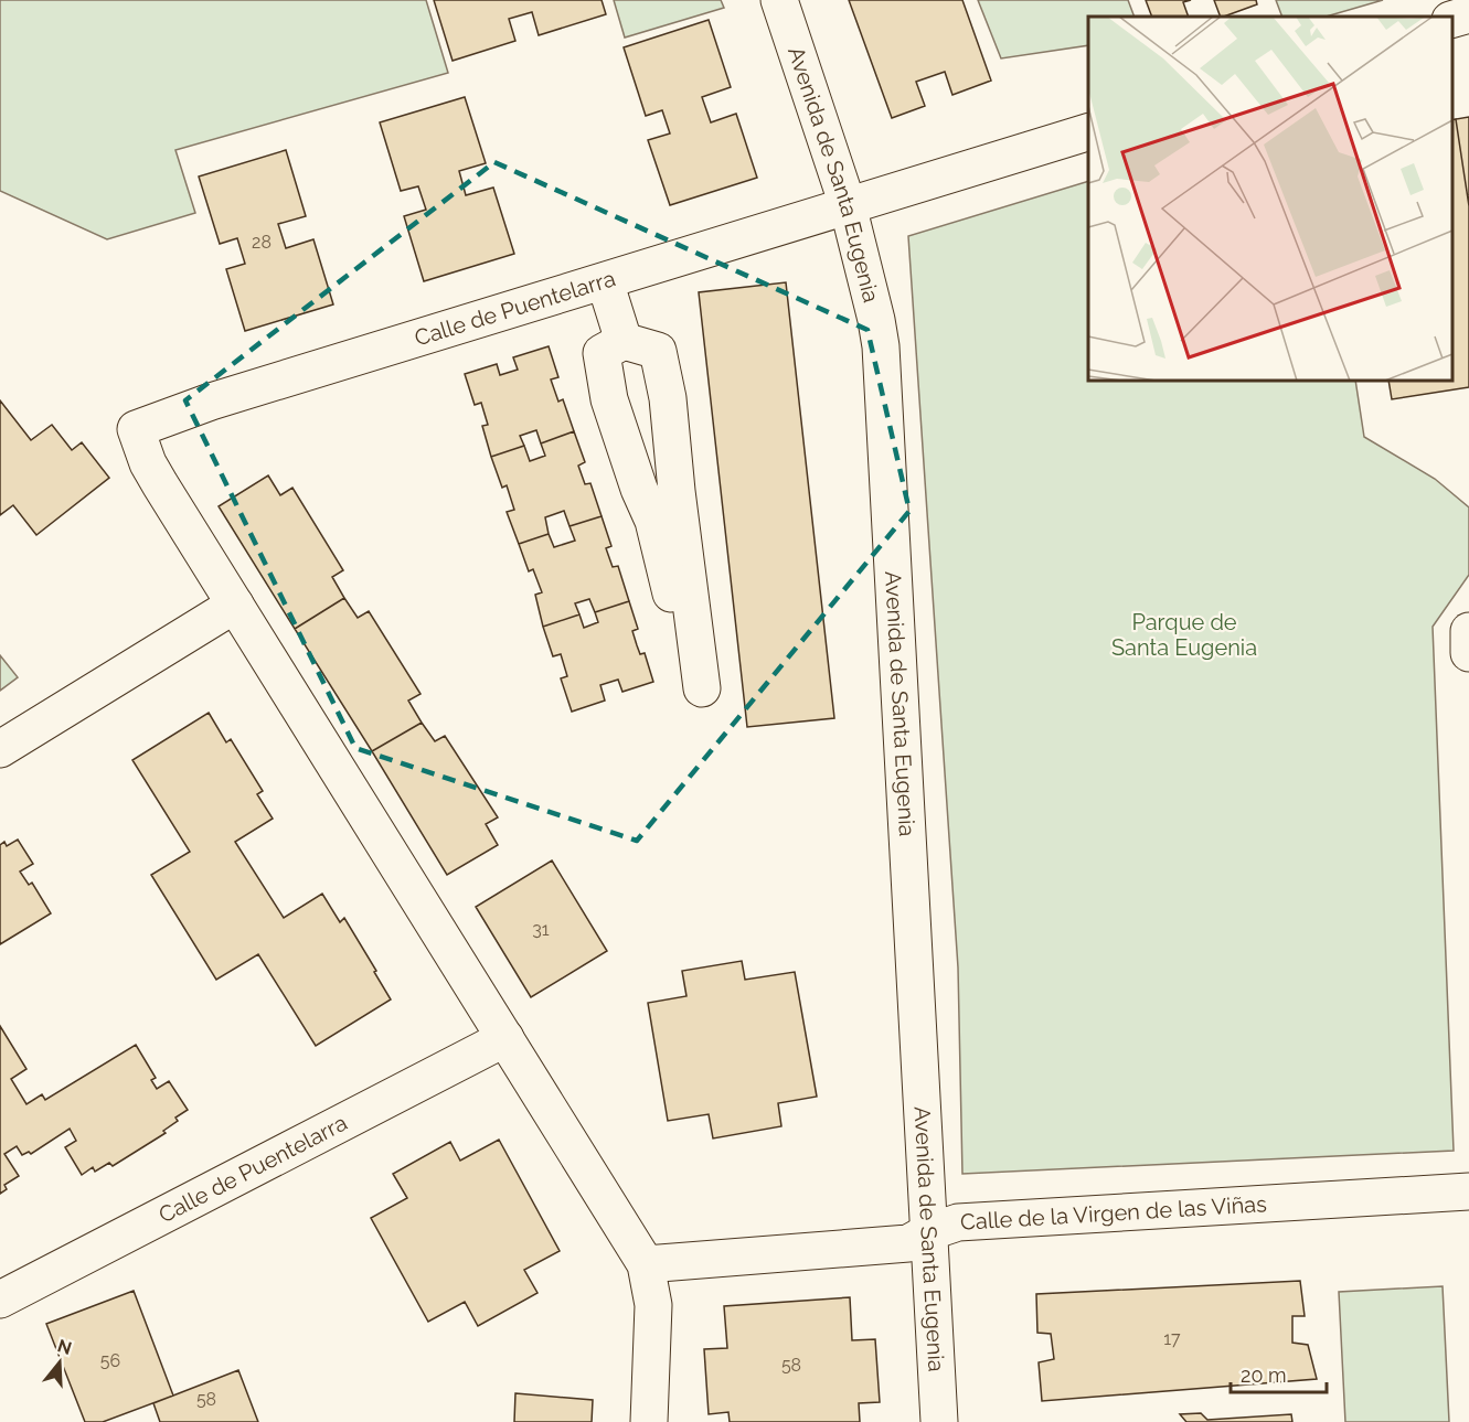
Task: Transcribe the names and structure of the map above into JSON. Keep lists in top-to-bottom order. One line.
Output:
{"streets":{"street":["Avenida de Santa Eugenia","Calle de Puentelarra","Calle de la Virgen de las Viñas"]},"crossings":[["Avenida de Santa Eugenia","Calle de Puentelarra"],["Avenida de Santa Eugenia","Calle de la Virgen de las Viñas"],["Calle de Puentelarra","Calle de la Virgen de las Viñas"]],"parks":["Parque de Santa Eugenia"],"house_numbers":["28","31","17","56","58","58"],"scale_bar":"20 m","north":"top"}
